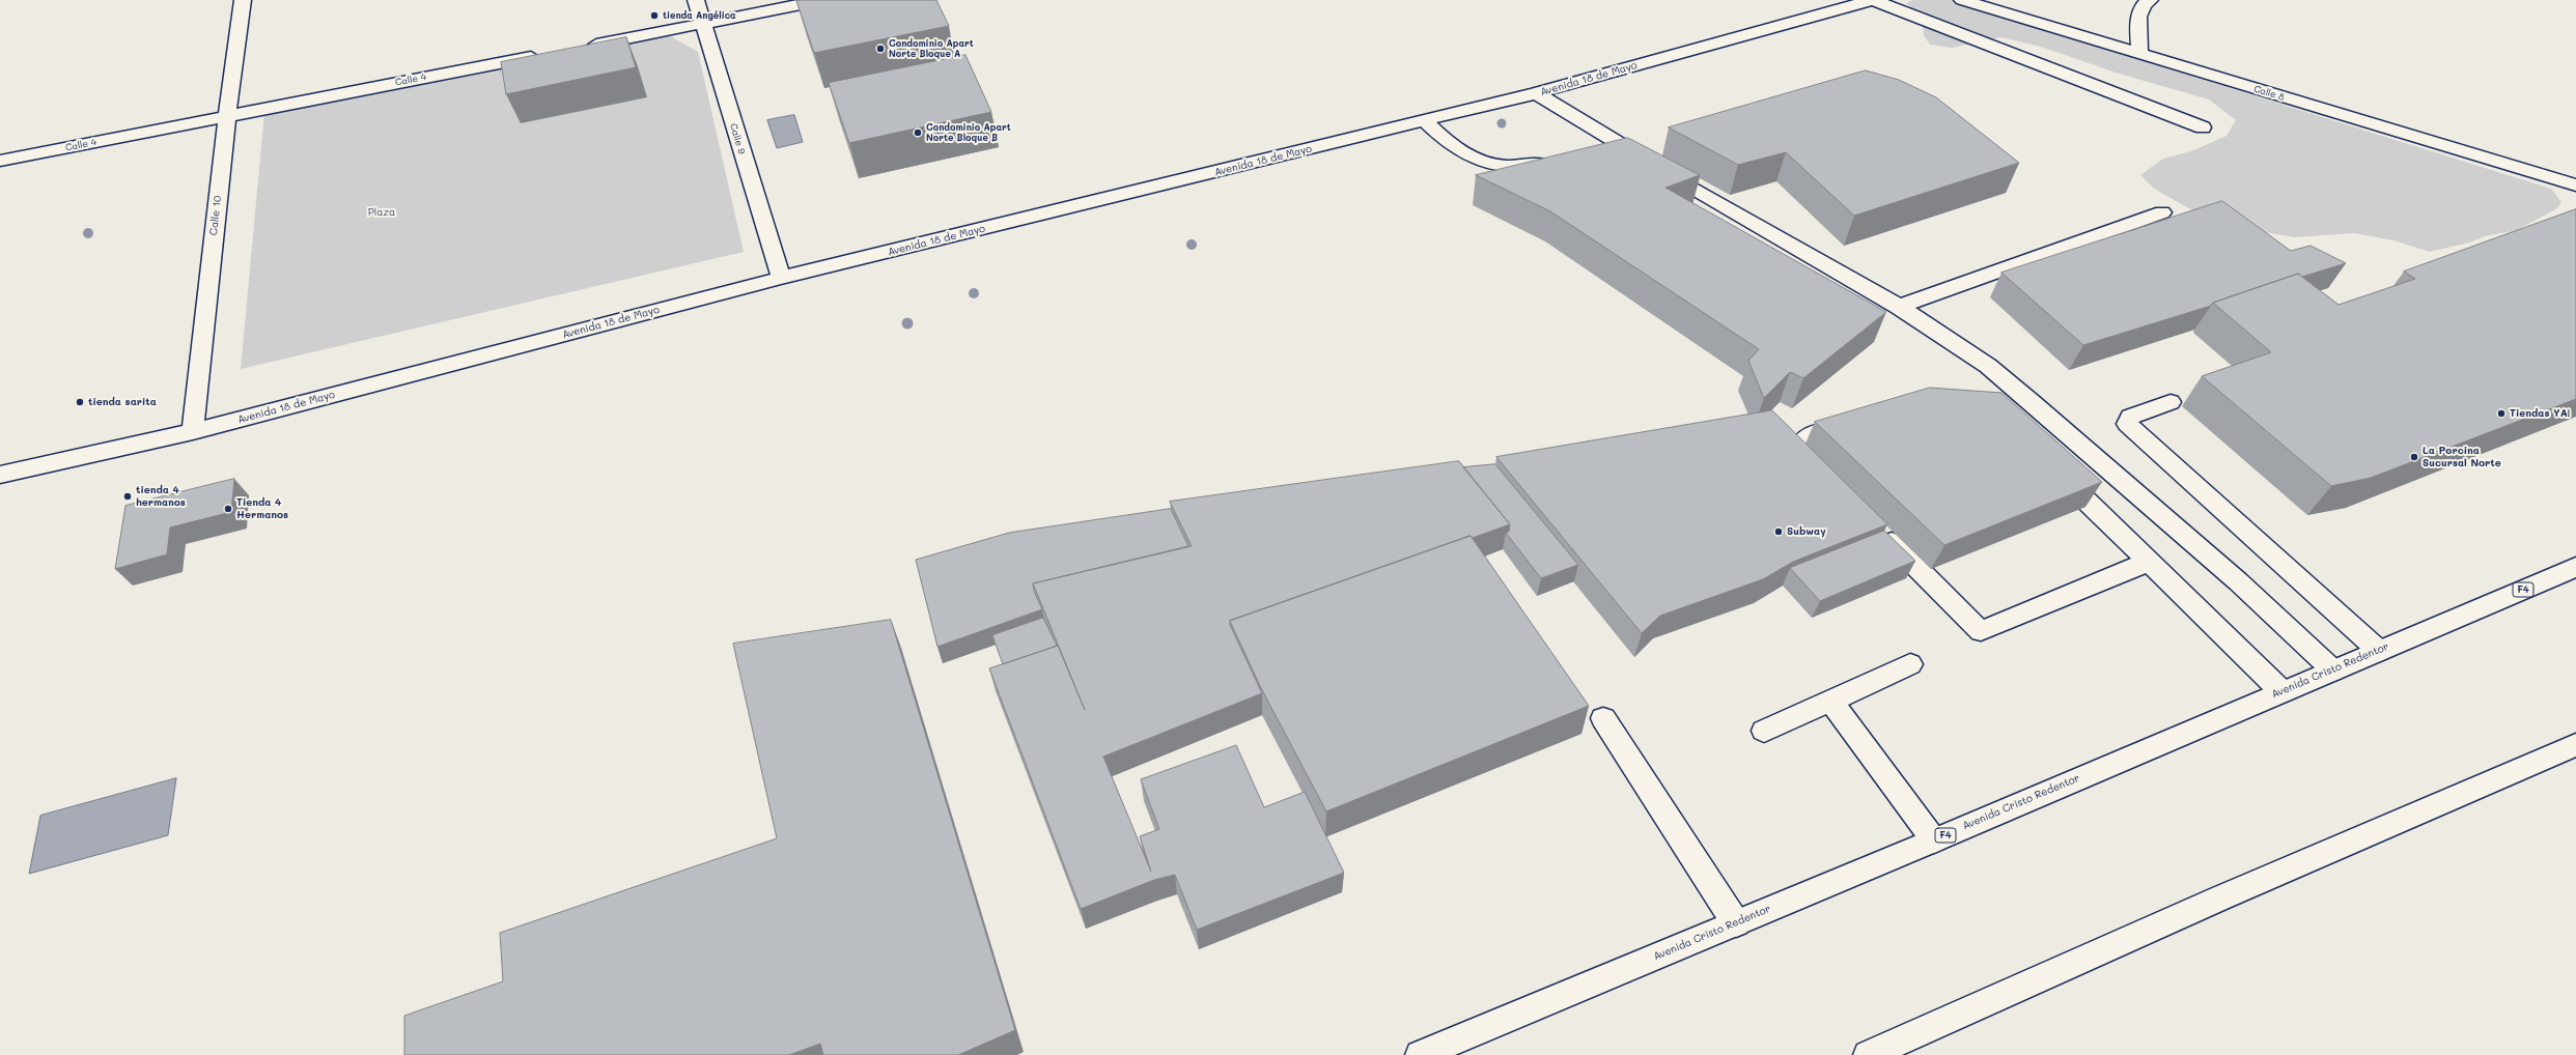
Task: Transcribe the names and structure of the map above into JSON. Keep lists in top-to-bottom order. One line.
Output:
{"streets":{"main road":["Avenida 18 de Mayo","Calle 4","Calle 8","Calle 9","Calle 10","F4","Avenida Cristo Redentor"]},"crossings":[["Avenida 18 de Mayo","Calle 9"],["Avenida 18 de Mayo","Calle 10"],["Calle 4","Calle 10"]],"parks":["Plaza"],"places":["tienda Angélica","Condominio Apart Norte Bloque A","Condominio Apart Norte Bloque B","tienda sarita","Tiendas YA!","La Porcina Sucursal Norte","tienda 4 hermanos","Tienda 4 Hermanos","Subway"]}
